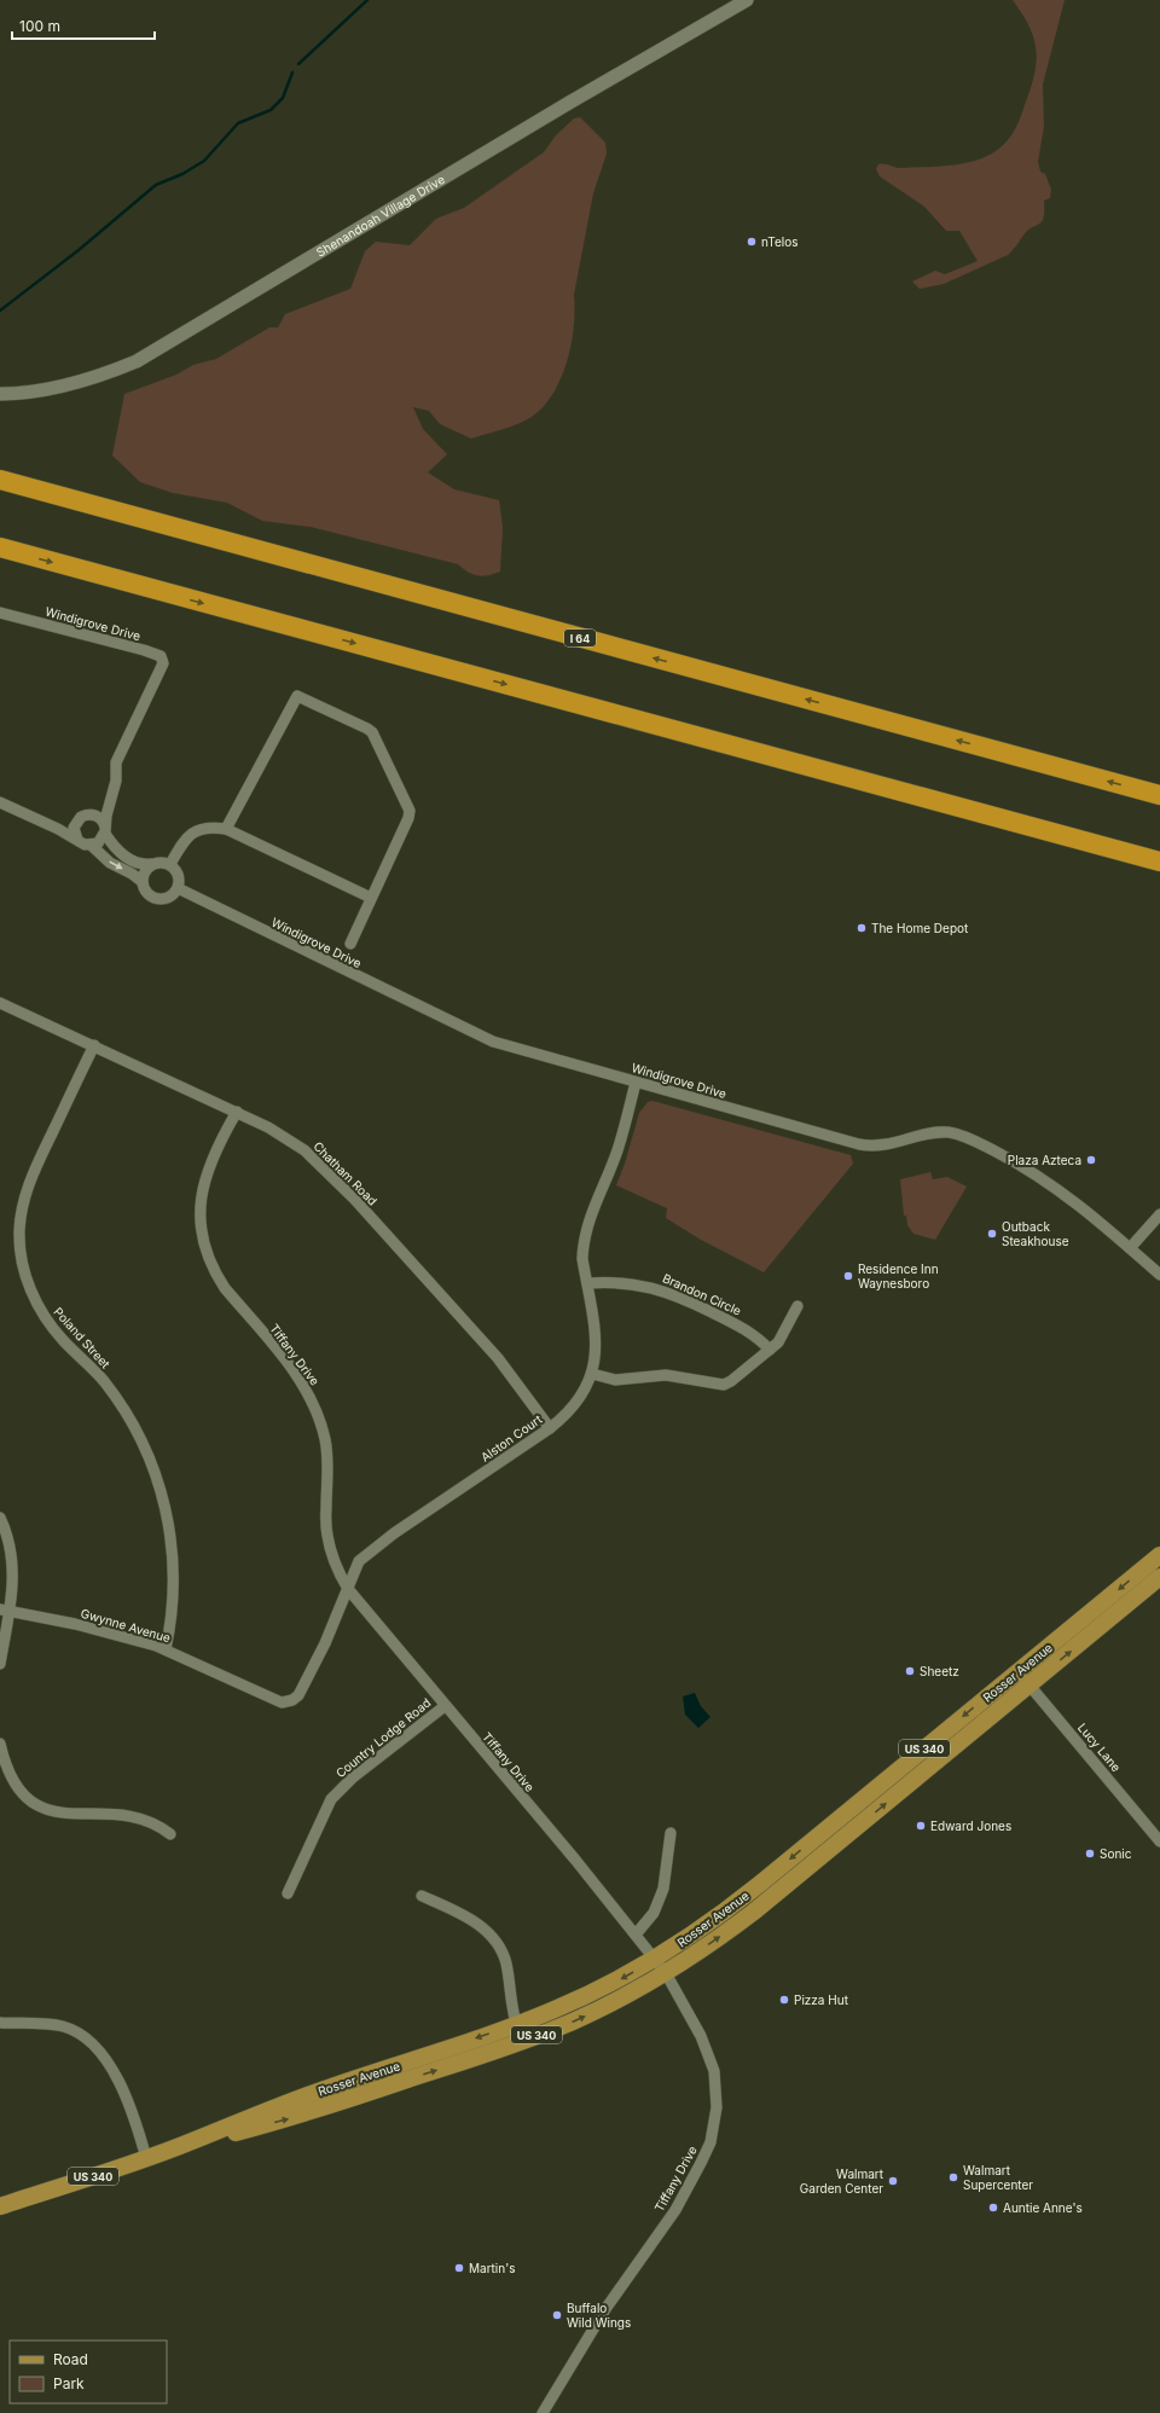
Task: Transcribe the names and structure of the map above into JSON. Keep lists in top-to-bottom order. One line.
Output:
{"streets":{"highway":["I 64"],"main road":["Rosser Avenue","US 340"],"street":["Shenandoah Village Drive","Windigrove Drive","Chatham Road","Brandon Circle","Poland Street","Tiffany Drive","Alston Court","Gwynne Avenue","Country Lodge Road","Lucy Lane"]},"crossings":[["Windigrove Drive","Alston Court"],["Chatham Road","Poland Street"],["Chatham Road","Tiffany Drive"],["Chatham Road","Alston Court"],["Brandon Circle","Alston Court"],["Poland Street","Gwynne Avenue"],["Tiffany Drive","Alston Court"],["Tiffany Drive","Rosser Avenue"],["Tiffany Drive","Country Lodge Road"],["Alston Court","Gwynne Avenue"],["Rosser Avenue","Lucy Lane"]],"places":["nTelos","The Home Depot","Plaza Azteca","Outback Steakhouse","Residence Inn Waynesboro","Sheetz","Edward Jones","Sonic","Pizza Hut","Walmart Supercenter","Walmart Garden Center","Auntie Anne's","Martin's","Buffalo Wild Wings"],"legend":["Road","Park"],"scale_bar":"100 m"}
